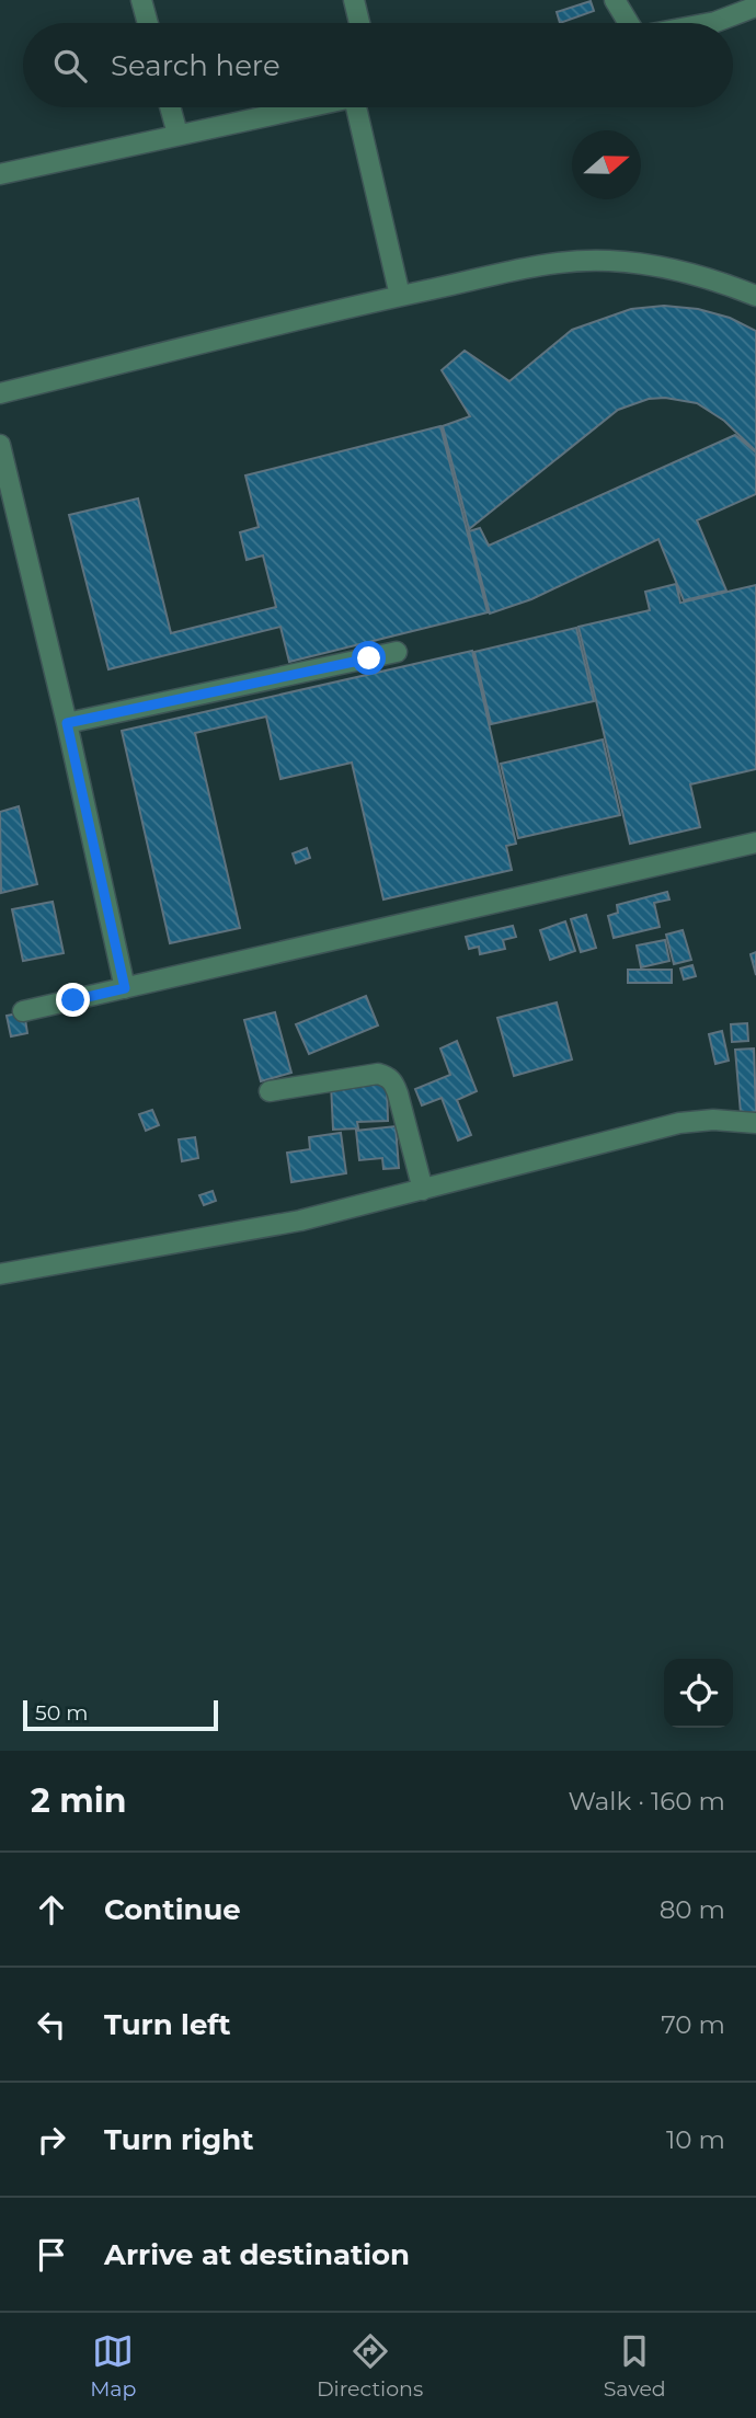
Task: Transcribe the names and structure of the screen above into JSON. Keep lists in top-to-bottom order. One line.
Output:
{"scale_bar":"50 m","north":"right","page":{"search":"Search here","scale":"50 m","heading":["2 min","Walk · 160 m"],"list":[["Continue","80 m"],["Turn left","70 m"],["Turn right","10 m"],"Arrive at destination"],"nav":["Map","Directions","Saved"]}}
